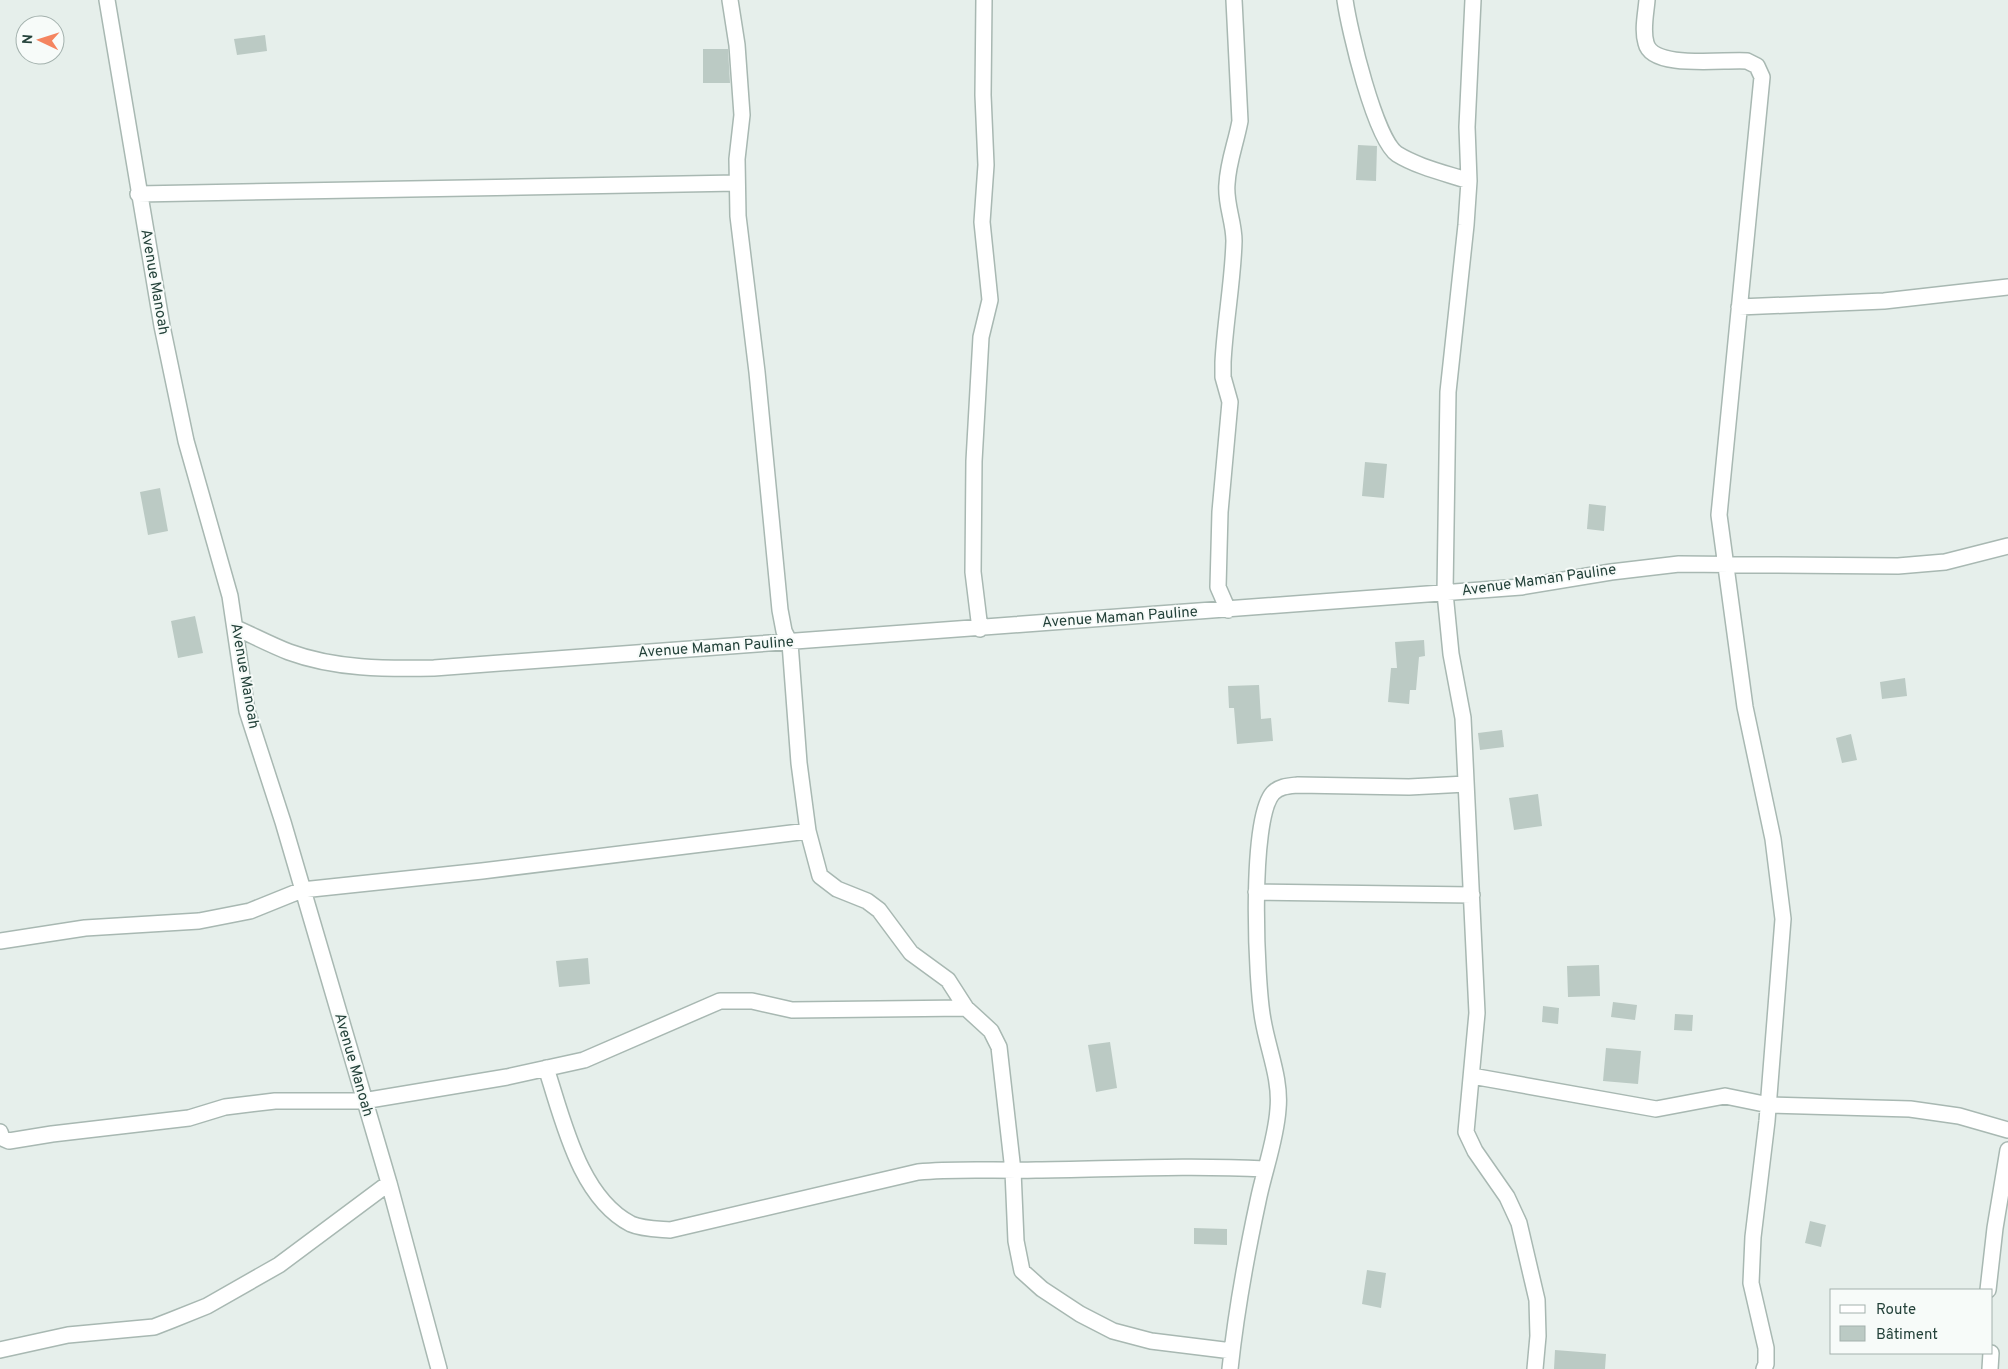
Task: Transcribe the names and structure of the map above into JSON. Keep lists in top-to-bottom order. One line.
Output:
{"streets":{"street":["Avenue Manoah","Avenue Maman Pauline"]},"crossings":[["Avenue Manoah","Avenue Maman Pauline"]],"legend":["Route","Bâtiment"],"north":"left"}
